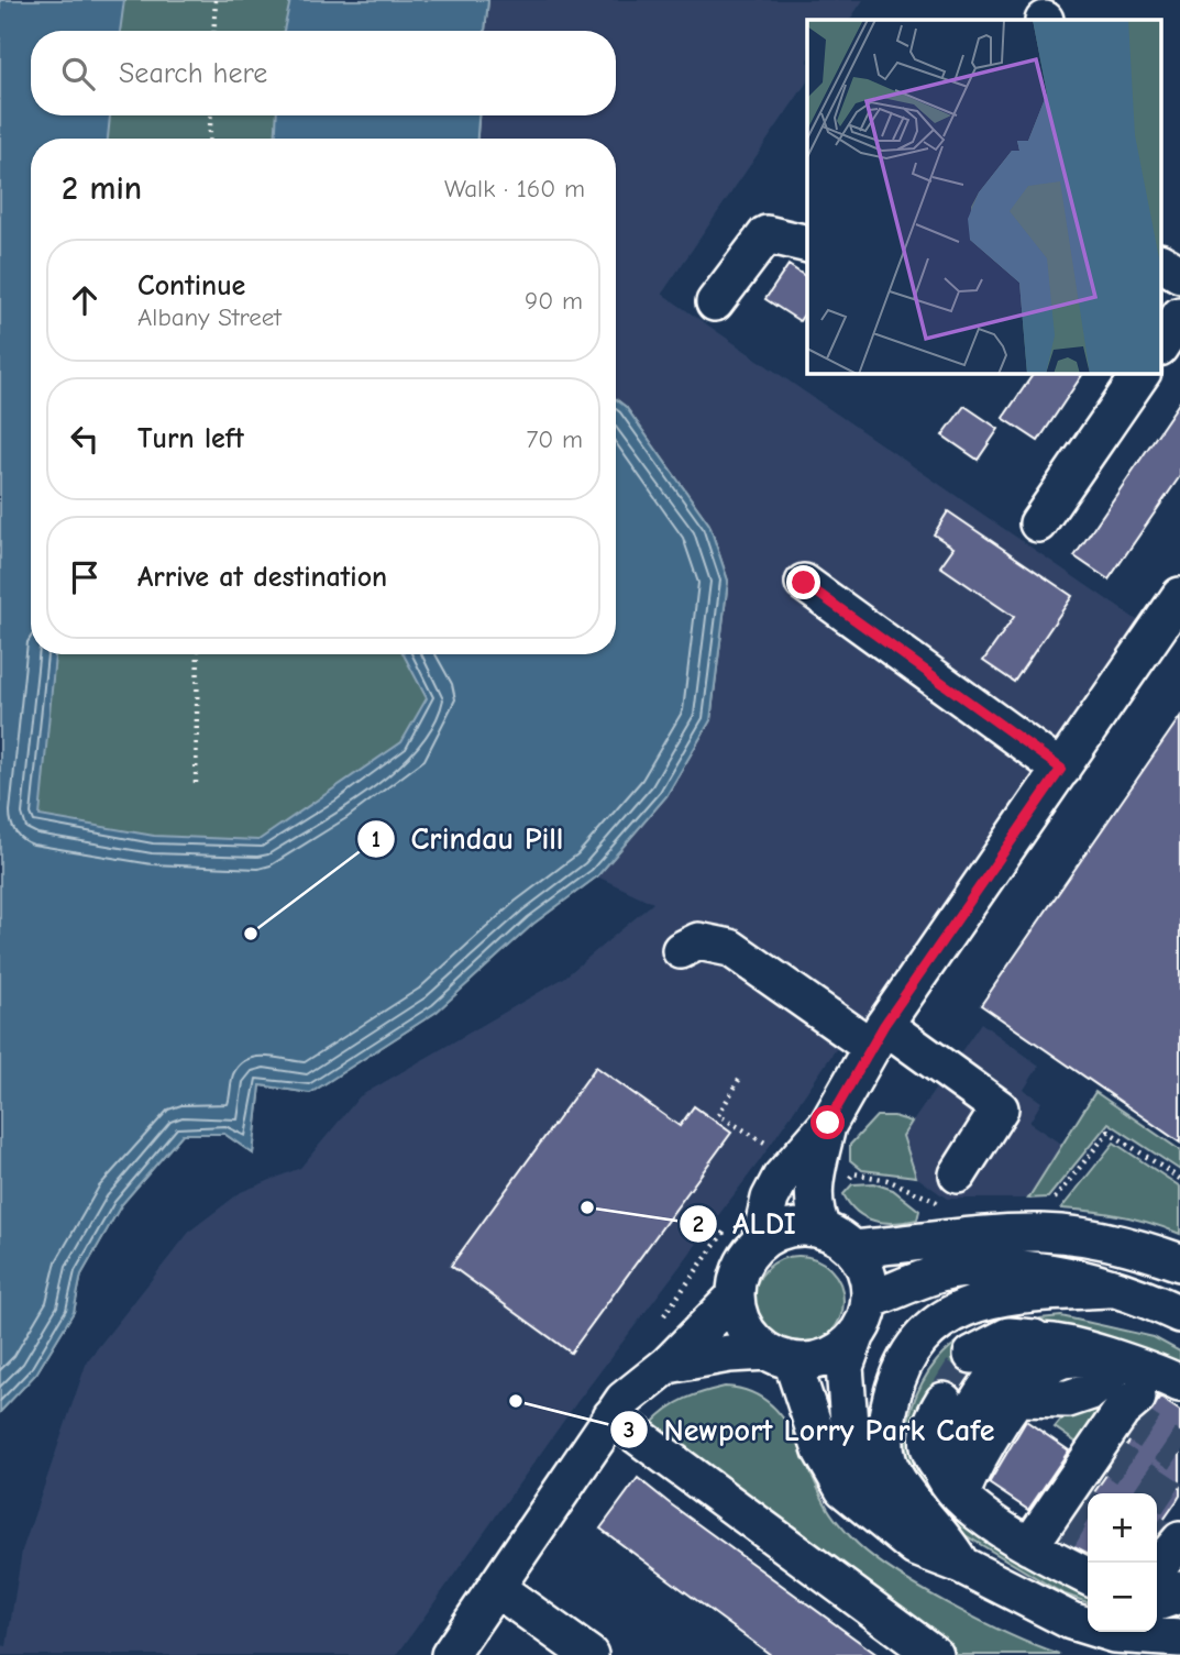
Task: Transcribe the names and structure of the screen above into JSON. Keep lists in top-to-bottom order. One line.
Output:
{"places":["Crindau Pill","ALDI","Newport Lorry Park Cafe"],"page":{"search":"Search here","heading":["2 min","Walk · 160 m"],"list":[["Continue","Albany Street","90 m"],["Turn left","70 m"],"Arrive at destination"],"map_buttons":["+","−"]}}
